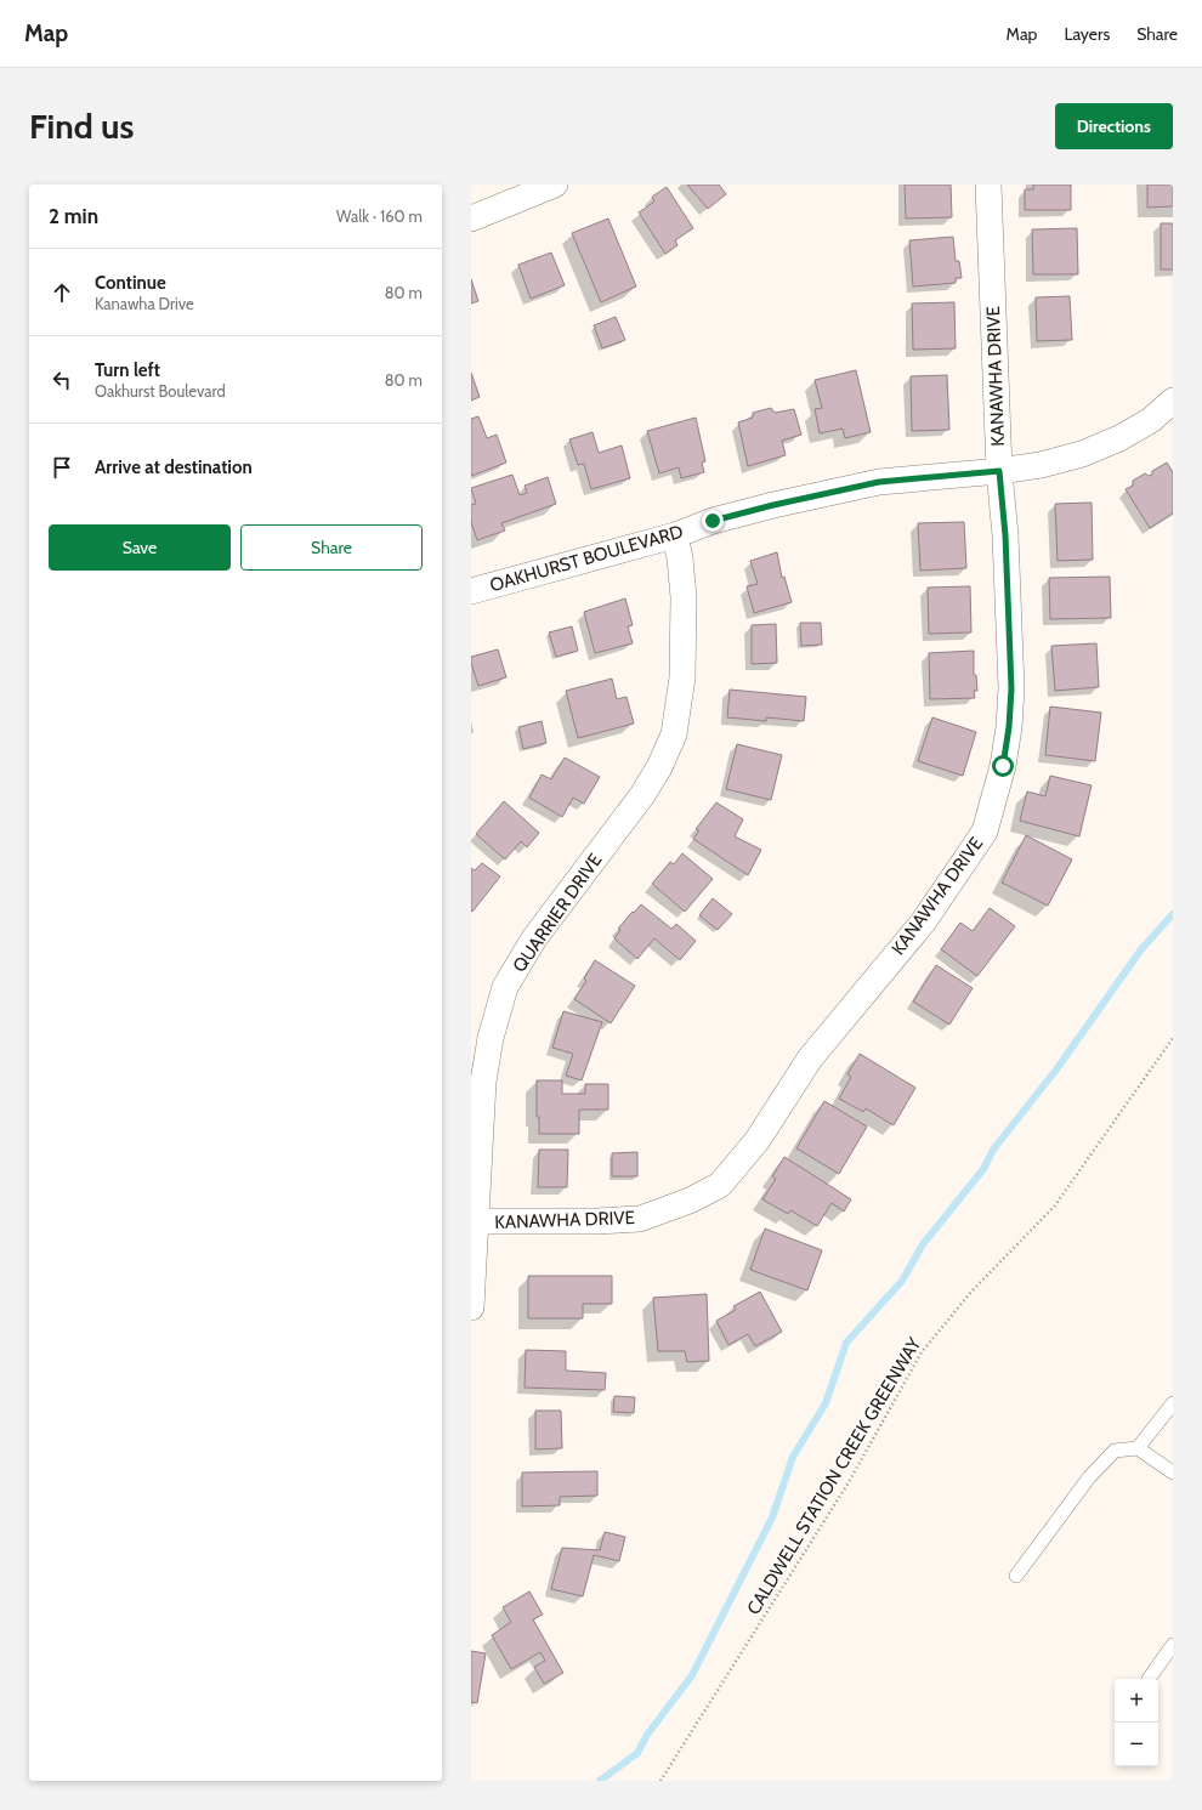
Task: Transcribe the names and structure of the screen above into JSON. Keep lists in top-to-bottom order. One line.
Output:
{"streets":{"street":["KANAWHA DRIVE","OAKHURST BOULEVARD","QUARRIER DRIVE"],"path":["CALDWELL STATION CREEK GREENWAY"]},"crossings":[["KANAWHA DRIVE","OAKHURST BOULEVARD"],["KANAWHA DRIVE","QUARRIER DRIVE"],["OAKHURST BOULEVARD","QUARRIER DRIVE"]],"page":{"header":"Map","nav":["Map","Layers","Share"],"buttons":["Directions",["Save","Share"]],"title":"Find us","heading":["2 min","Walk · 160 m"],"list":[["Continue","Kanawha Drive","80 m"],["Turn left","Oakhurst Boulevard","80 m"],"Arrive at destination"],"map_buttons":["+","−"]}}
